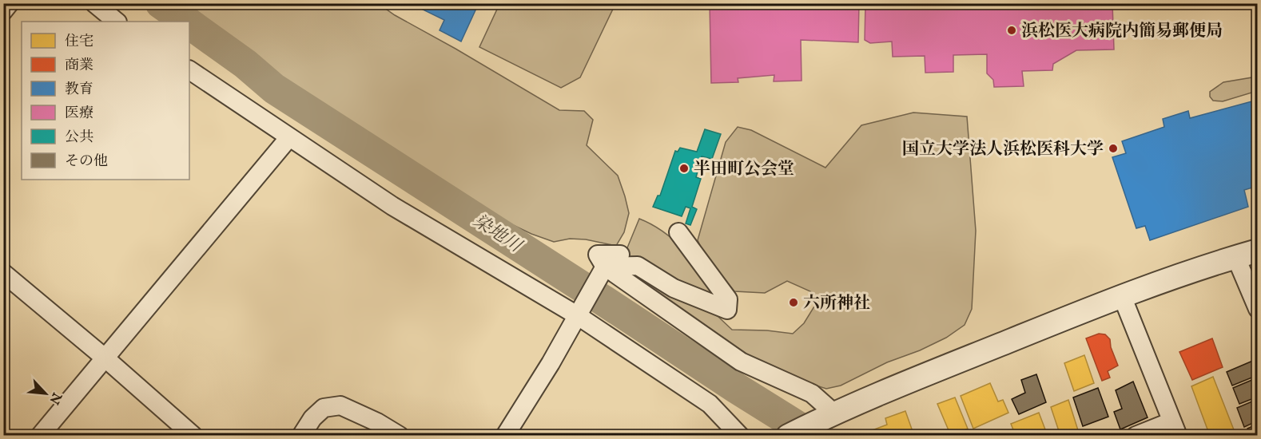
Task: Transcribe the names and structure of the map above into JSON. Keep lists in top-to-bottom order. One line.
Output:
{"water":["染地川"],"places":["浜松医大病院内簡易郵便局","国立大学法人浜松医科大学","半田町公会堂","六所神社"],"legend":["住宅","商業","教育","医療","公共","その他"],"north":"bottom right"}
